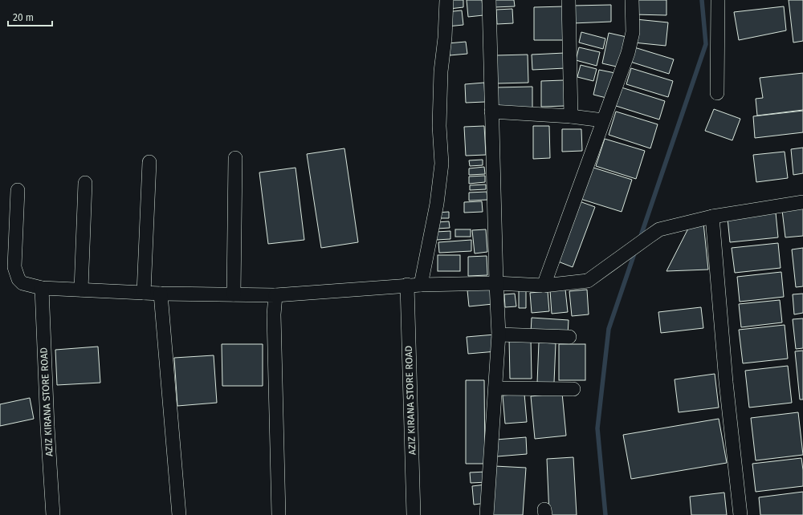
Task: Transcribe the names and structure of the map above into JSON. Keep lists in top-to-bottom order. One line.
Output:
{"streets":{"street":["AZIZ KIRANA STORE ROAD"]},"scale_bar":"20 m"}
